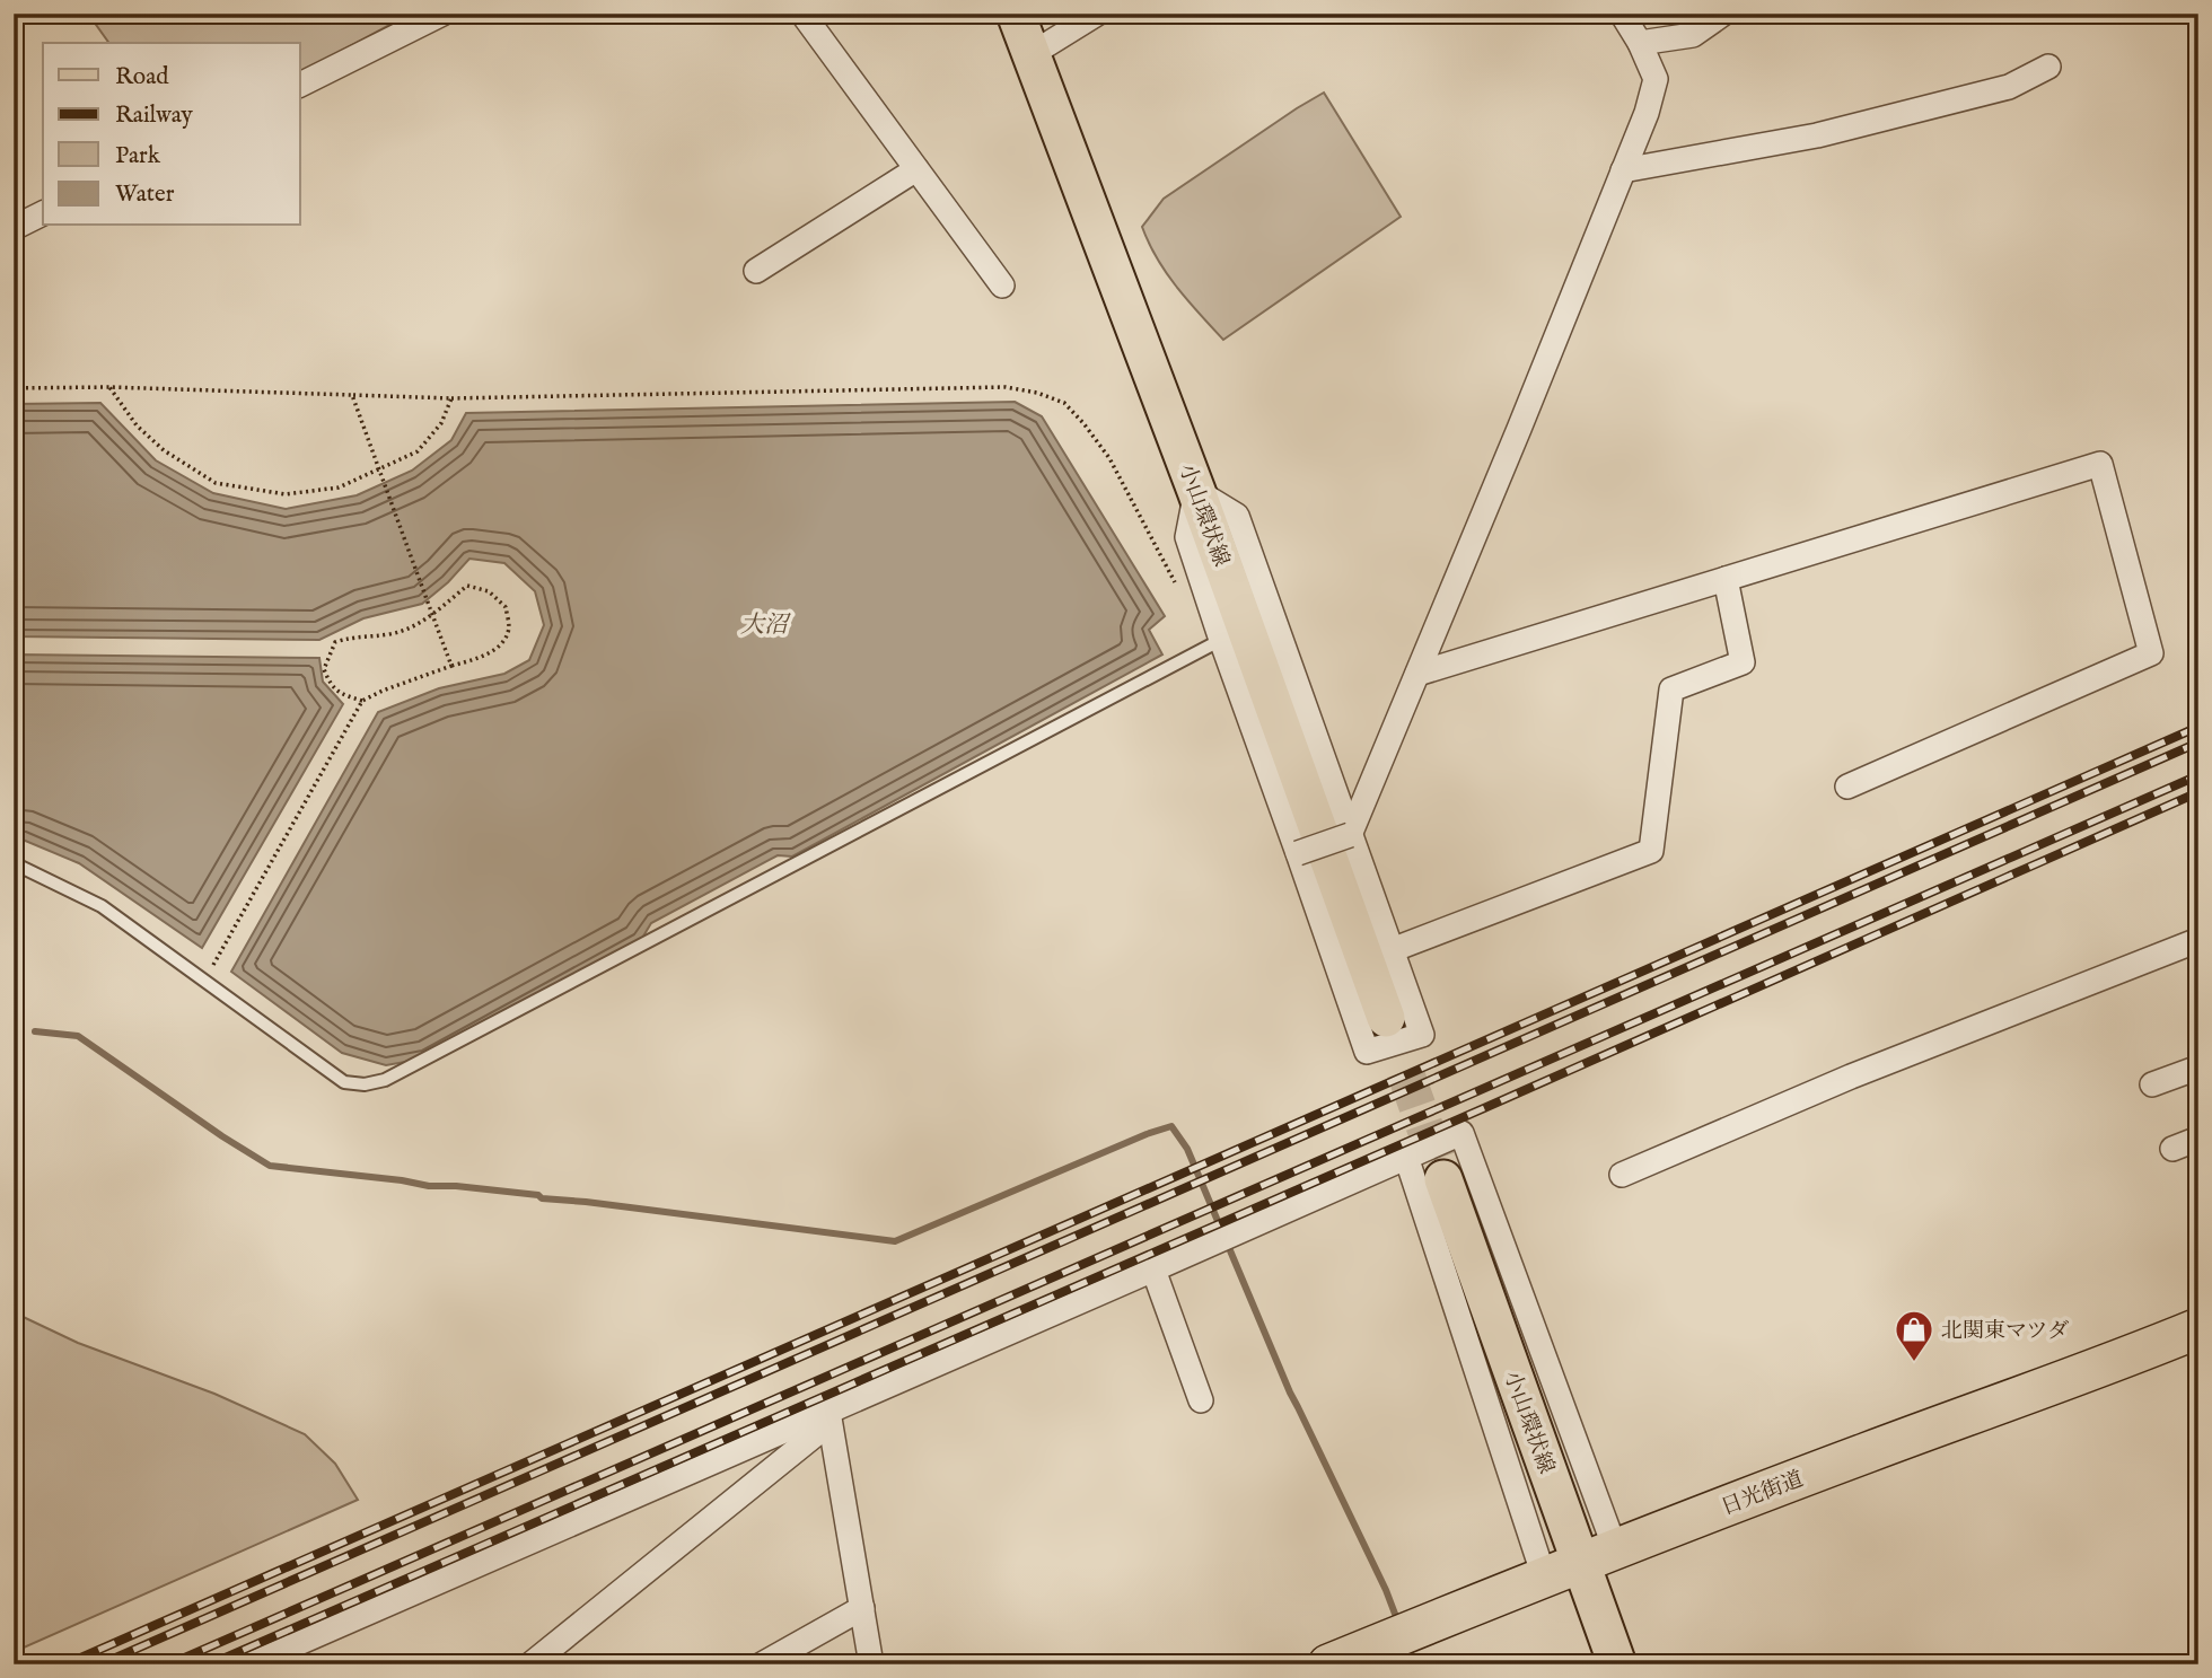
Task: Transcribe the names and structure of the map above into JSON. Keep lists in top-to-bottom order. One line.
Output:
{"streets":{"highway":["日光街道"],"main road":["小山環状線"]},"crossings":[["小山環状線","日光街道"]],"water":["大沼"],"places":{"shop":["北関東マツダ"]},"legend":["Road","Railway","Park","Water"]}
